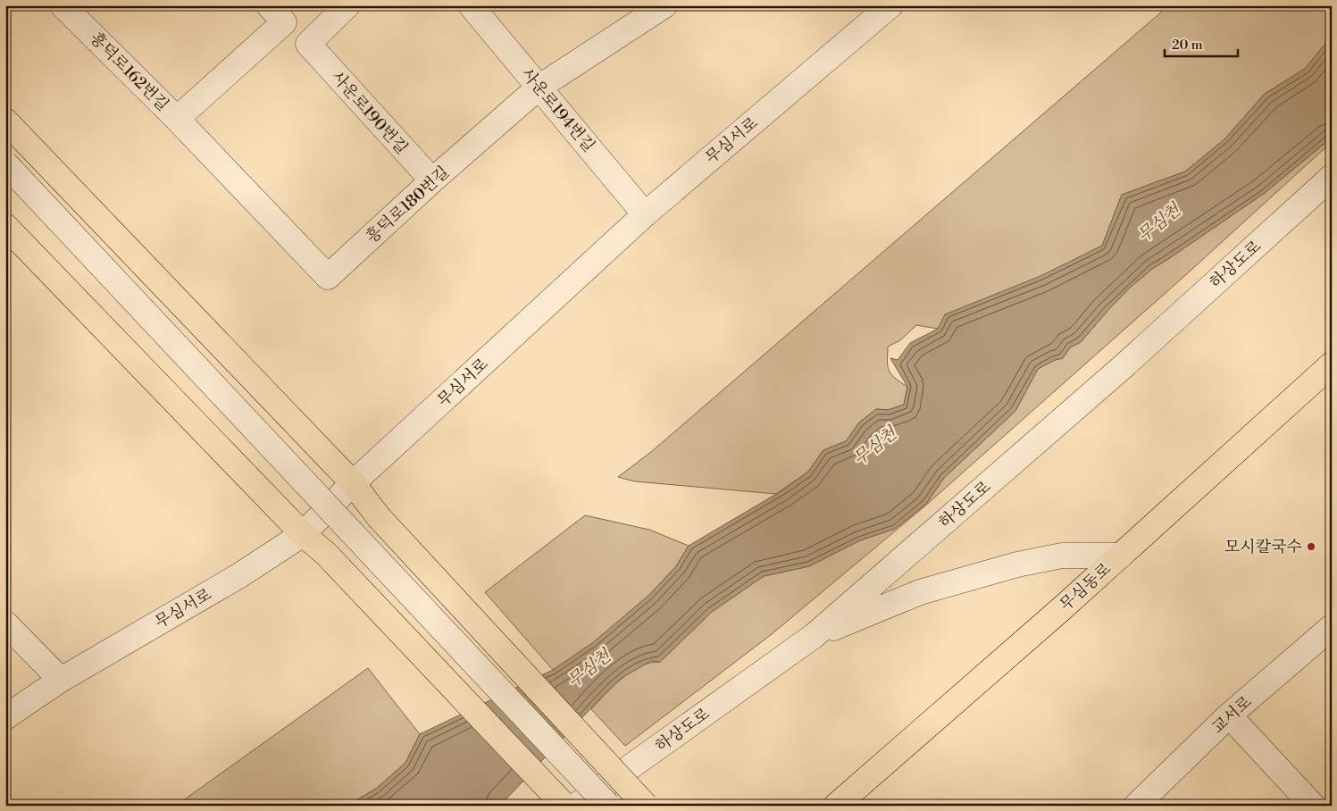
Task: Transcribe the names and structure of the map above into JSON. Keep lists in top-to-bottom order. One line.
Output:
{"streets":{"main road":["무심동로"],"street":["흥덕로162번길","사운로194번길","사운로190번길","무심서로","흥덕로180번길","하상도로","교서로"]},"crossings":[["흥덕로162번길","흥덕로180번길"],["사운로194번길","무심서로"],["사운로194번길","흥덕로180번길"],["사운로190번길","흥덕로180번길"]],"water":["무심천"],"places":["모시칼국수"],"scale_bar":"20 m"}
